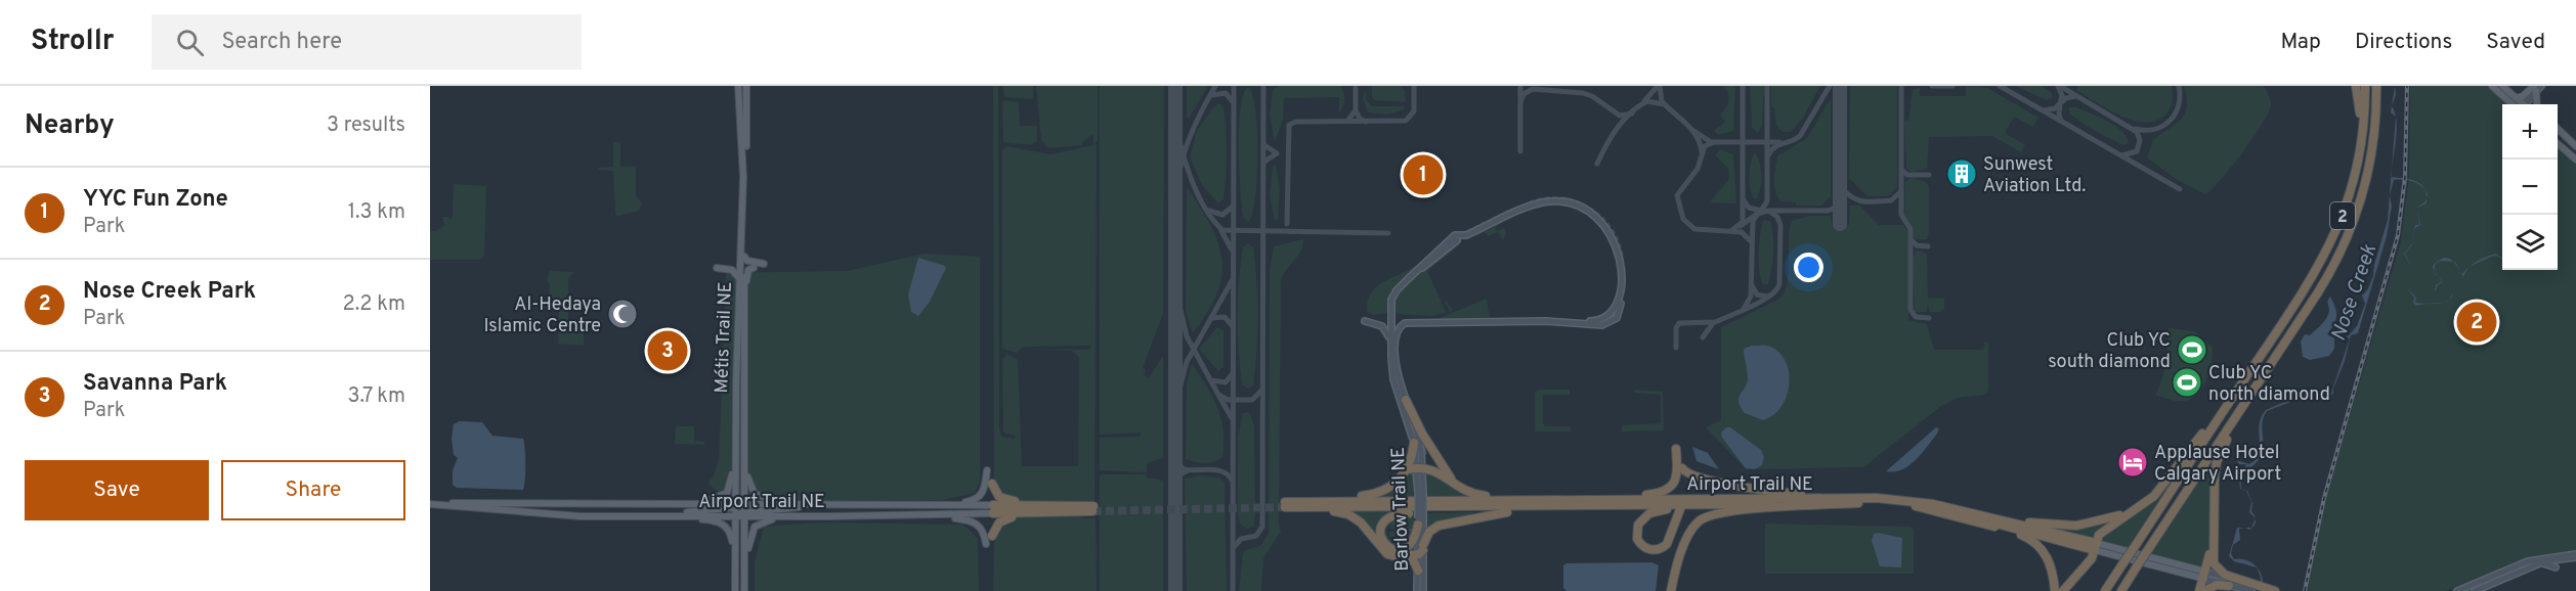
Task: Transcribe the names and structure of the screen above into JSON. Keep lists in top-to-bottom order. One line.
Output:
{"streets":{"highway":["2","Airport Trail NE"],"main road":["Métis Trail NE","Barlow Trail NE"]},"crossings":[["Métis Trail NE","Airport Trail NE"]],"water":["Nose Creek"],"places":{"building":["Sunwest Aviation Ltd."],"mosque":["Al-Hedaya Islamic Centre"],"sports":["Club YC south diamond","Club YC north diamond"],"hotel":["Applause Hotel Calgary Airport"]},"page":{"header":"Strollr","search":"Search here","nav":["Map","Directions","Saved"],"heading":["Nearby","3 results"],"map_buttons":["+","−"],"pins":["1","2","3"],"list":[{"mark":"1","name":"YYC Fun Zone","note":"Park","value":"1.3 km"},{"mark":"2","name":"Nose Creek Park","note":"Park","value":"2.2 km"},{"mark":"3","name":"Savanna Park","note":"Park","value":"3.7 km"}],"buttons":["Save","Share"]}}
